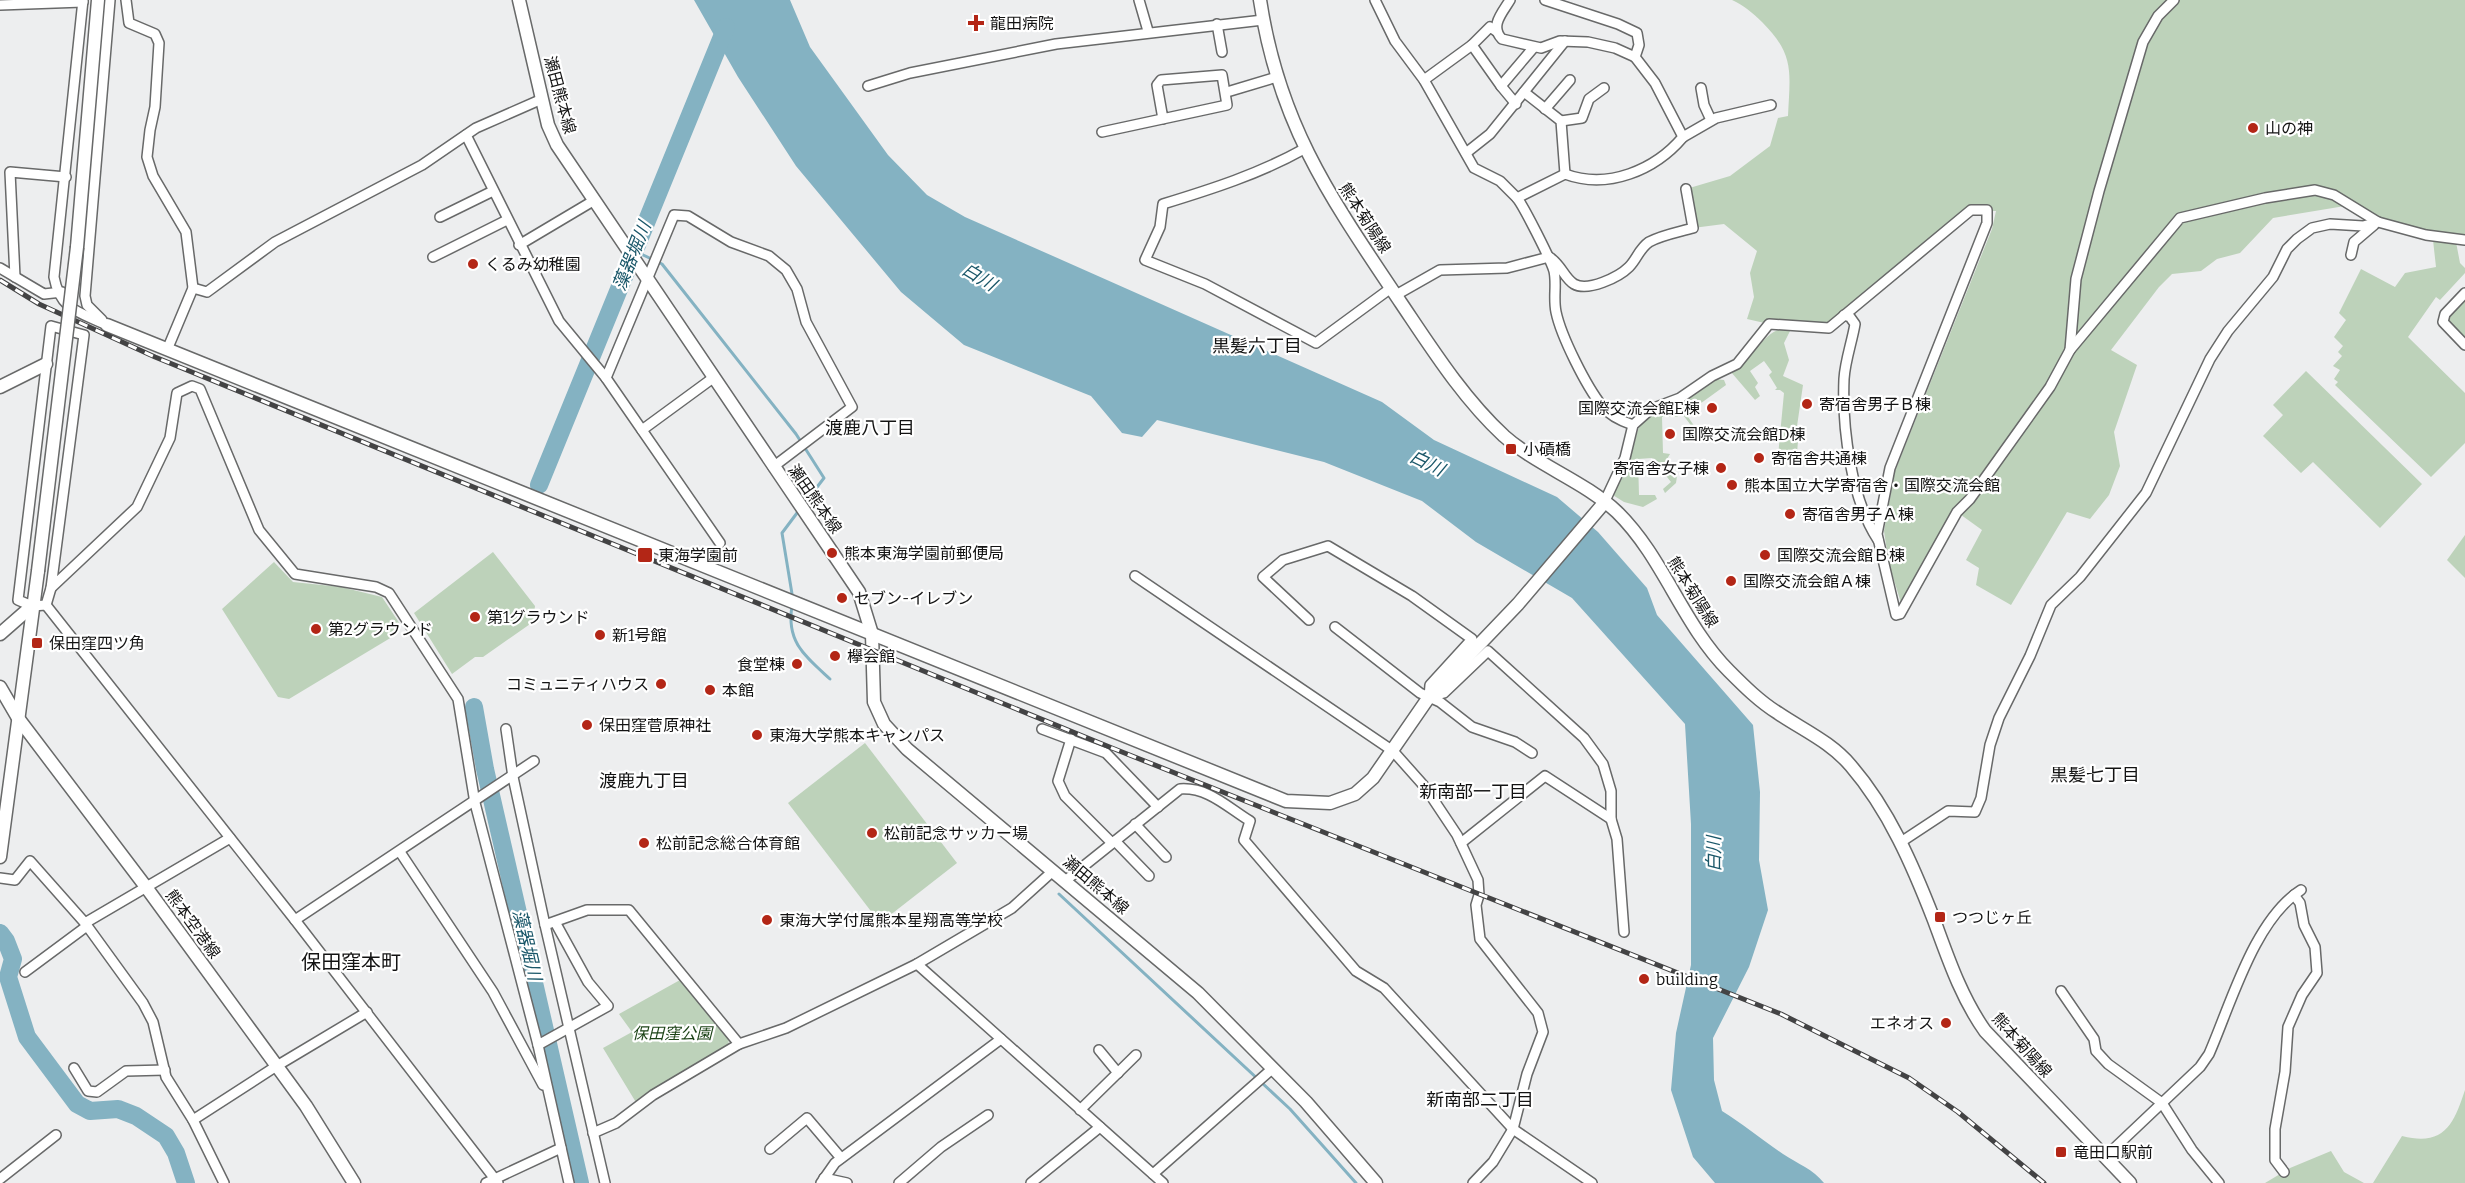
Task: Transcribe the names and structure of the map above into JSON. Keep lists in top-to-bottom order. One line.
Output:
{"streets":{"main road":["瀬田熊本線","熊本菊陽線","熊本空港線"]},"districts":["黒髪六丁目","渡鹿八丁目","黒髪七丁目","渡鹿九丁目","新南部一丁目","保田窪本町","新南部二丁目"],"water":["藻器堀川","白川"],"parks":["保田窪公園"],"places":{"health":["龍田病院"],"other":["山の神","くるみ幼稚園","寄宿舎男子Ｂ棟","国際交流会館E棟","国際交流会館D棟","寄宿舎共通棟","寄宿舎女子棟","熊本国立大学寄宿舎・国際交流会館","寄宿舎男子Ａ棟","熊本東海学園前郵便局","国際交流会館Ｂ棟","国際交流会館Ａ棟","セブン-イレブン","第1グラウンド","第2グラウンド","新1号館","欅会館","食堂棟","コミュニティハウス","本館","保田窪菅原神社","東海大学熊本キャンパス","松前記念サッカー場","松前記念総合体育館","東海大学付属熊本星翔高等学校","building","エネオス"],"transit":["小磧橋","東海学園前","保田窪四ツ角","つつじヶ丘","竜田口駅前"]}}
